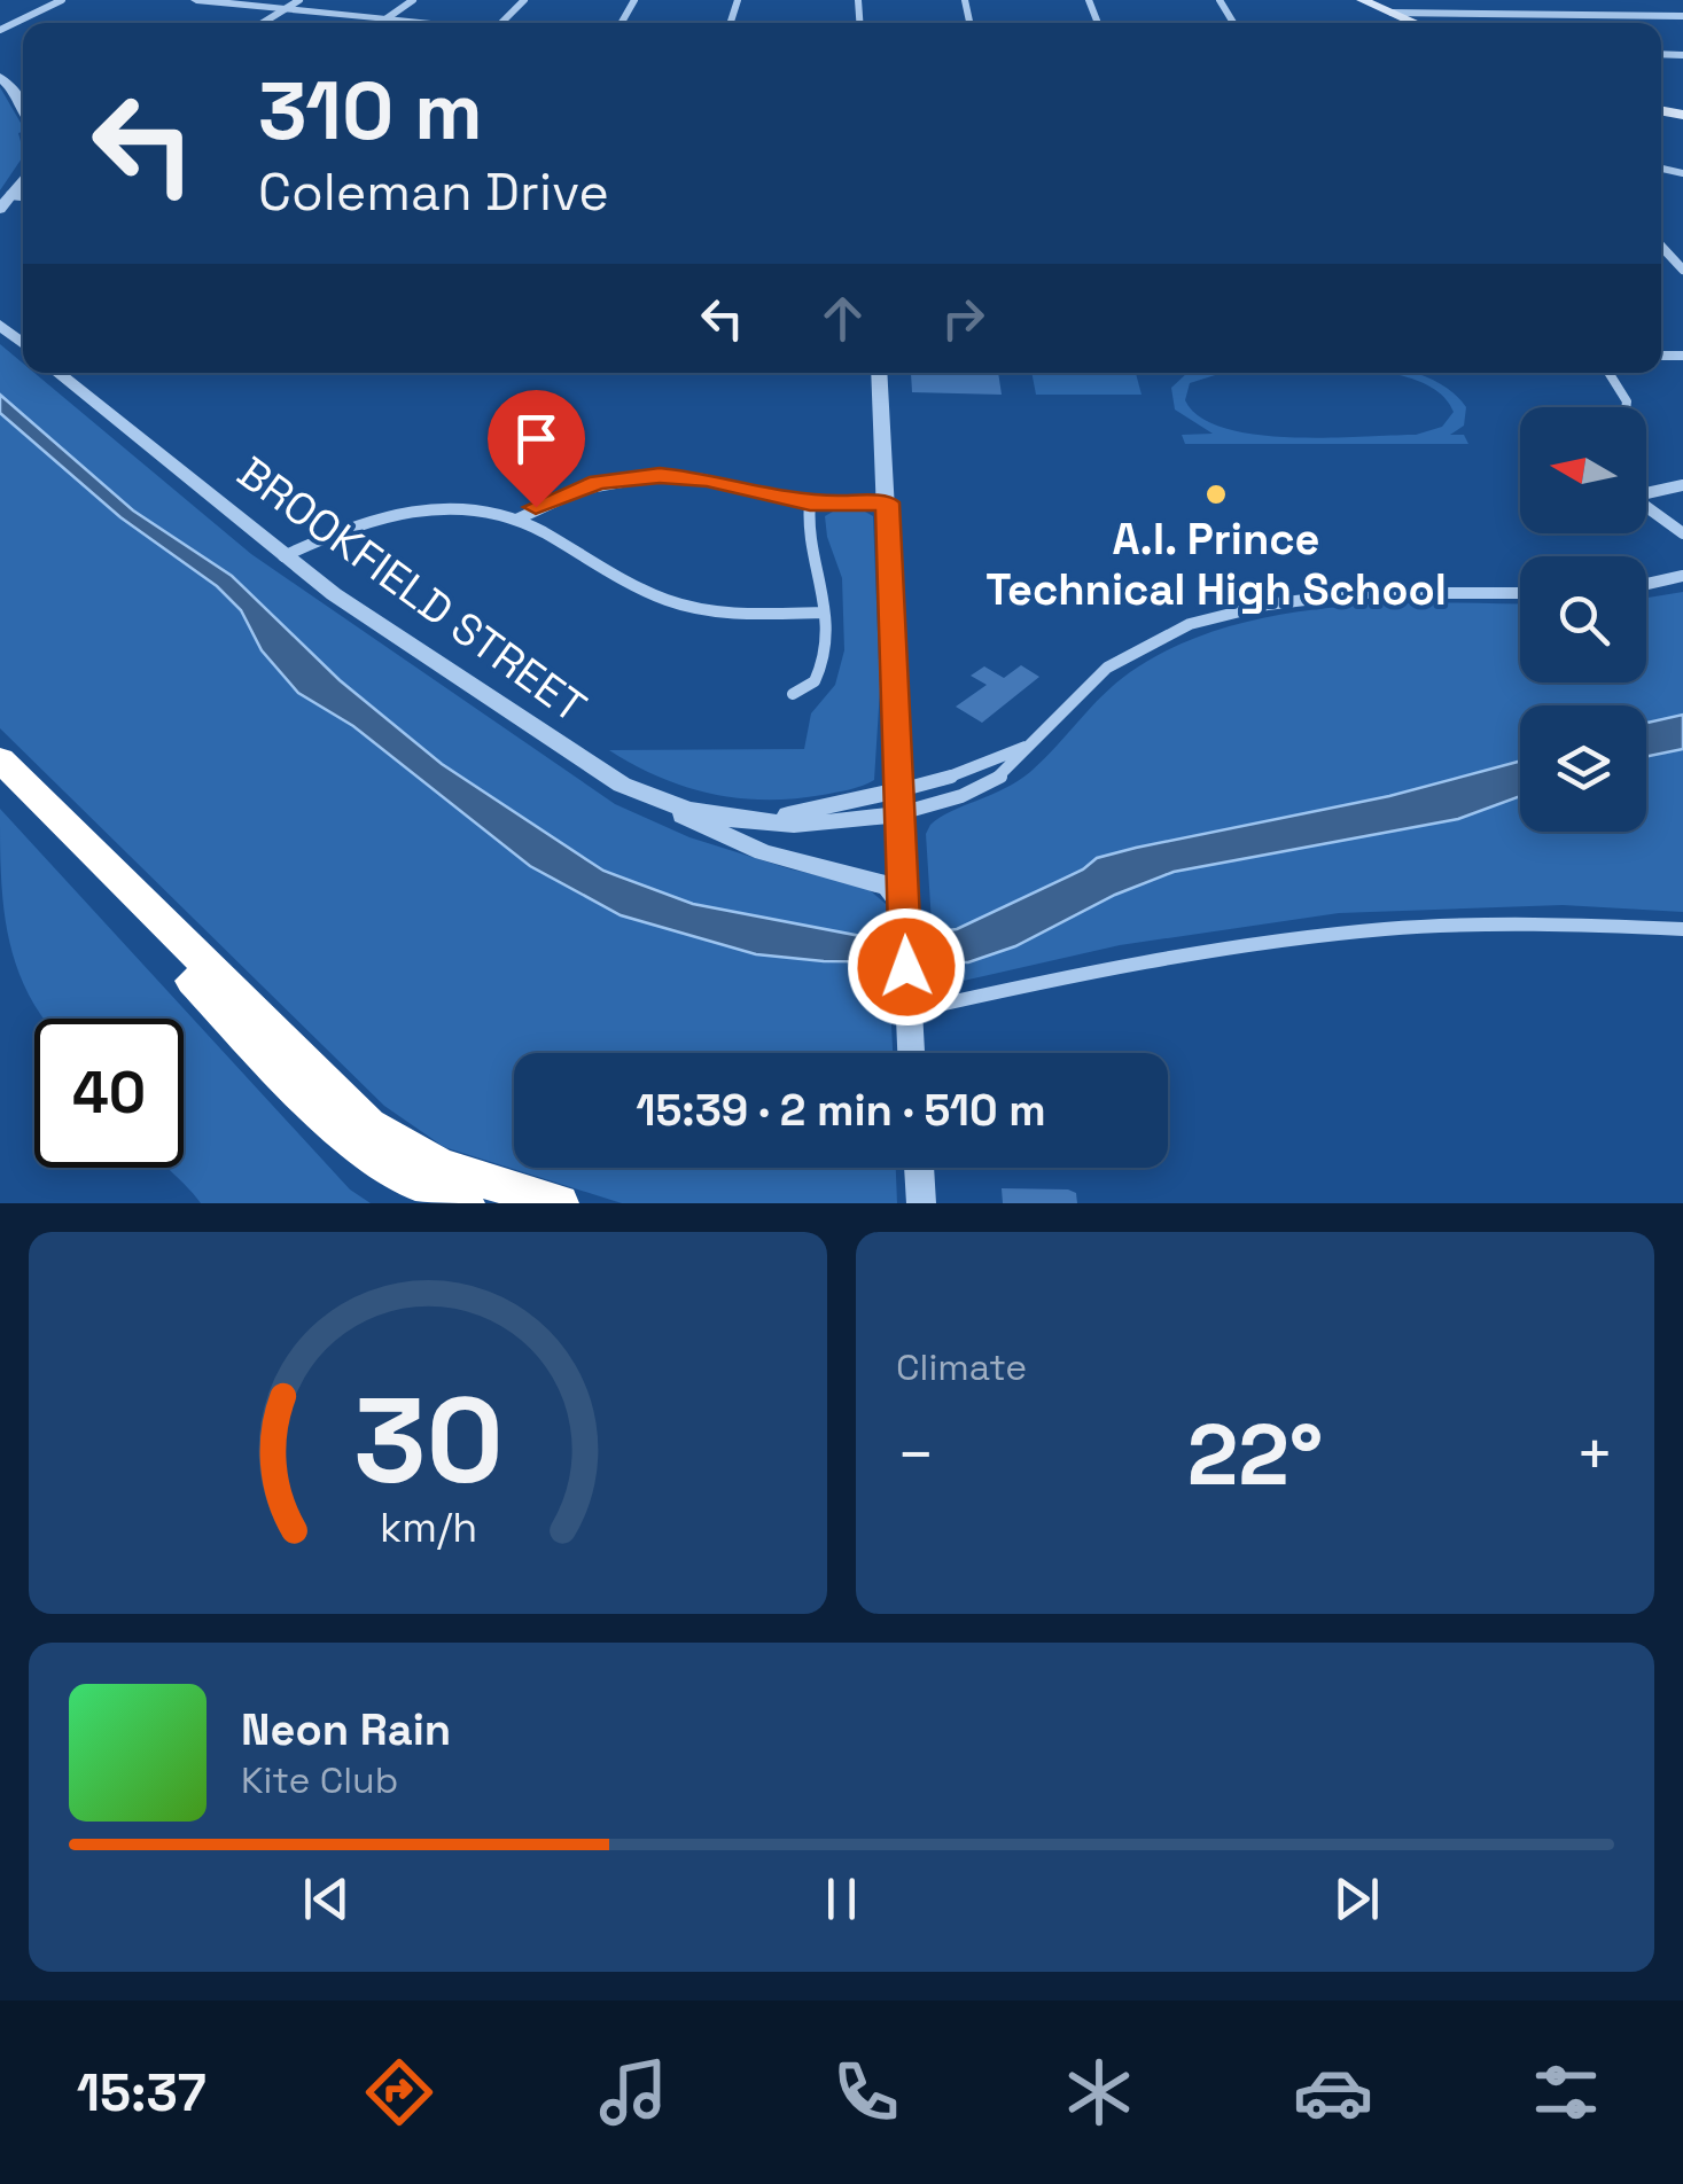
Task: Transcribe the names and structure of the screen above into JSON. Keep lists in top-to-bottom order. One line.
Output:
{"streets":{"street":["BROOKFIELD STREET"]},"places":["A.I. Prince Technical High School"],"north":"left","page":{"turn":["310 m","Coleman Drive"],"limit":"40","trip":"15:39 · 2 min · 510 m","tile":"Climate","heat":["−","22°","+"],"song":["Neon Rain","Kite Club"],"tabs":"15:37","gauge":["30","km/h"]}}
